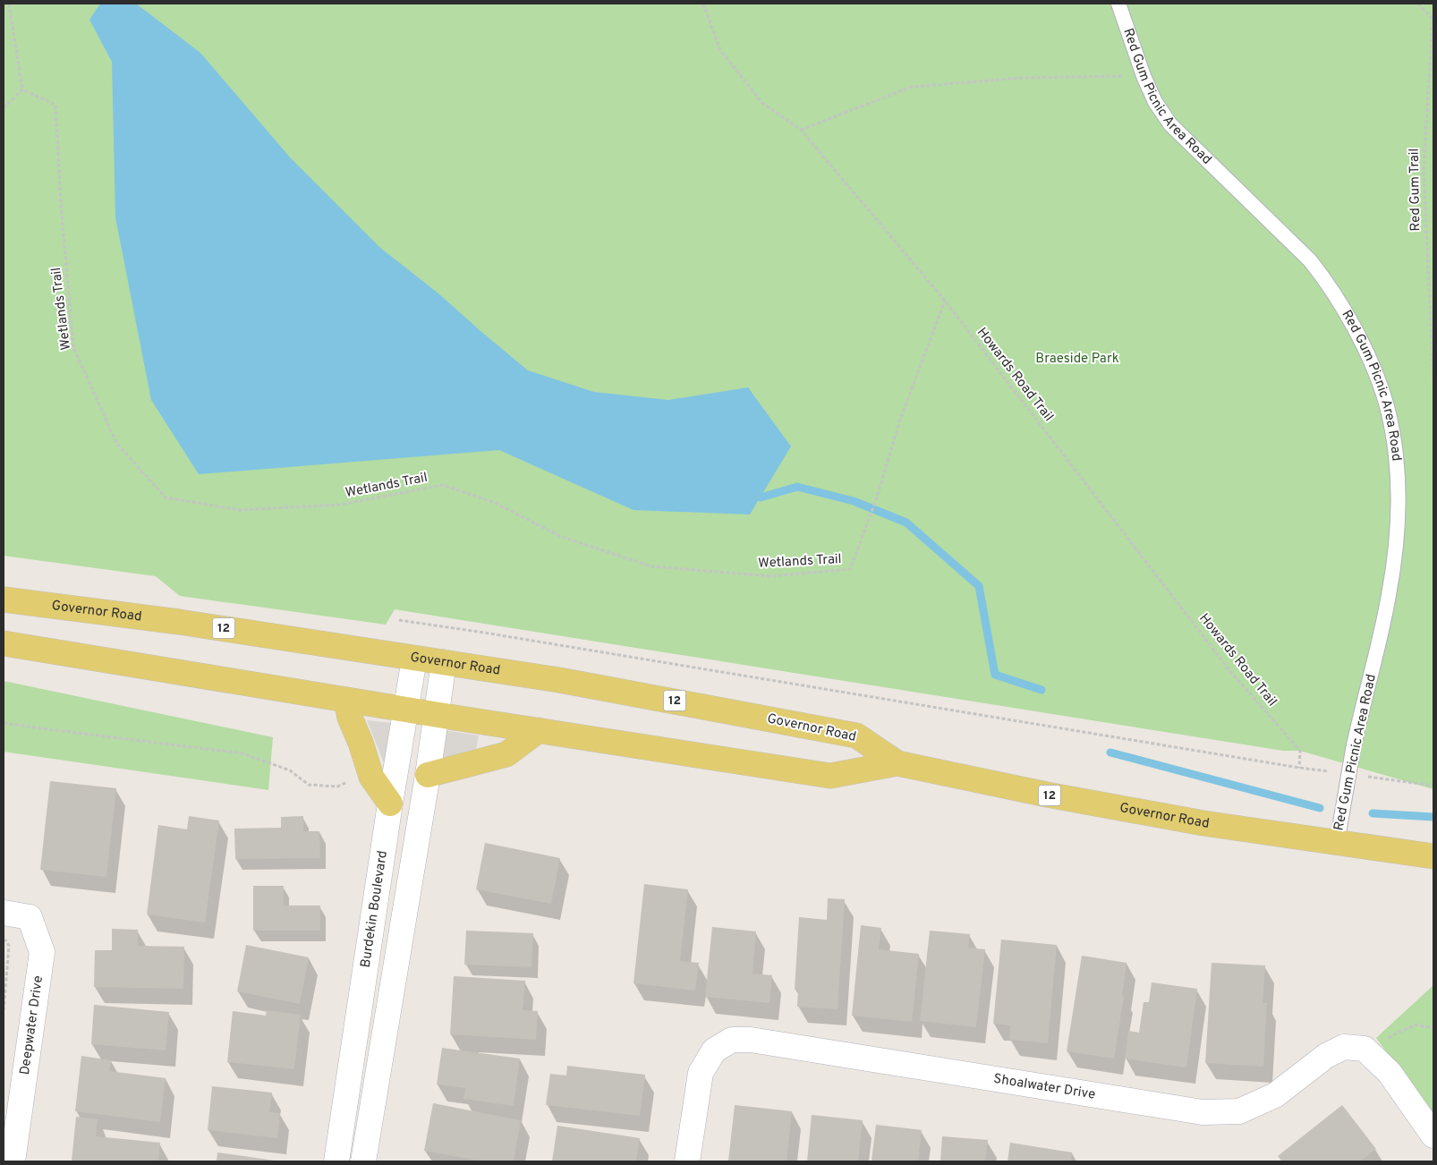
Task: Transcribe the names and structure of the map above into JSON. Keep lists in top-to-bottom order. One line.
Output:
{"streets":{"main road":["Governor Road","12"],"street":["Burdekin Boulevard","Deepwater Drive","Shoalwater Drive"],"lane":["Red Gum Picnic Area Road"],"path":["Red Gum Trail","Wetlands Trail","Howards Road Trail"]},"crossings":[["Red Gum Picnic Area Road","Governor Road"],["Wetlands Trail","Howards Road Trail"],["Governor Road","Burdekin Boulevard"]],"parks":["Braeside Park"]}
